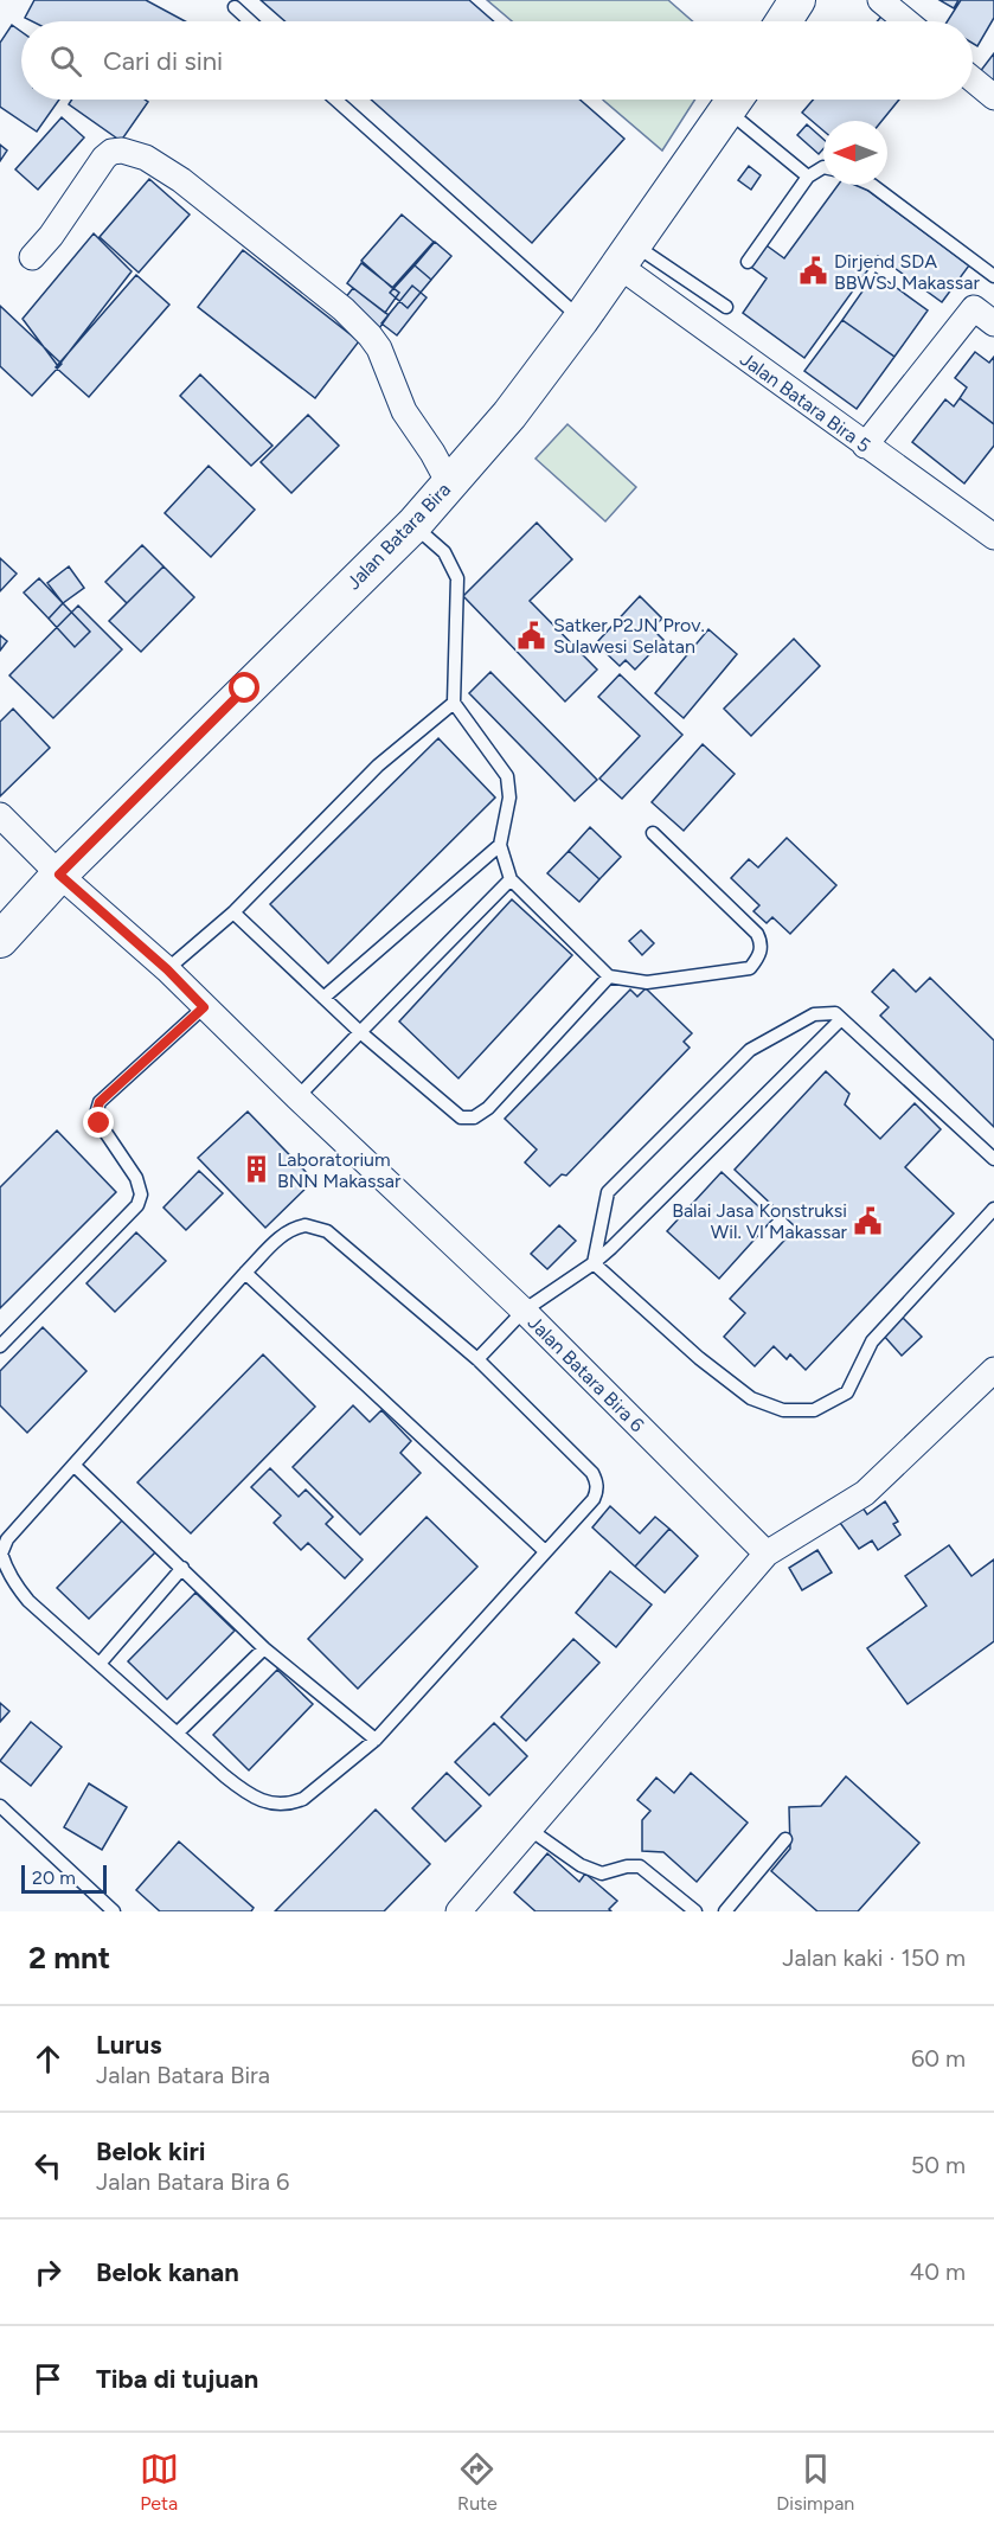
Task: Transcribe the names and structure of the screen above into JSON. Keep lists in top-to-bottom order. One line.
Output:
{"streets":{"street":["Jalan Batara Bira 5","Jalan Batara Bira","Jalan Batara Bira 6"]},"crossings":[["Jalan Batara Bira 5","Jalan Batara Bira"],["Jalan Batara Bira","Jalan Batara Bira 6"]],"places":{"public building":["Dirjend SDA BBWSJ Makassar","Satker P2JN Prov. Sulawesi Selatan","Balai Jasa Konstruksi Wil. VI Makassar"],"building":["Laboratorium BNN Makassar"]},"scale_bar":"20 m","north":"left","page":{"search":"Cari di sini","scale":"20 m","heading":["2 mnt","Jalan kaki · 150 m"],"list":[["Lurus","Jalan Batara Bira","60 m"],["Belok kiri","Jalan Batara Bira 6","50 m"],["Belok kanan","40 m"],"Tiba di tujuan"],"nav":["Peta","Rute","Disimpan"]}}
